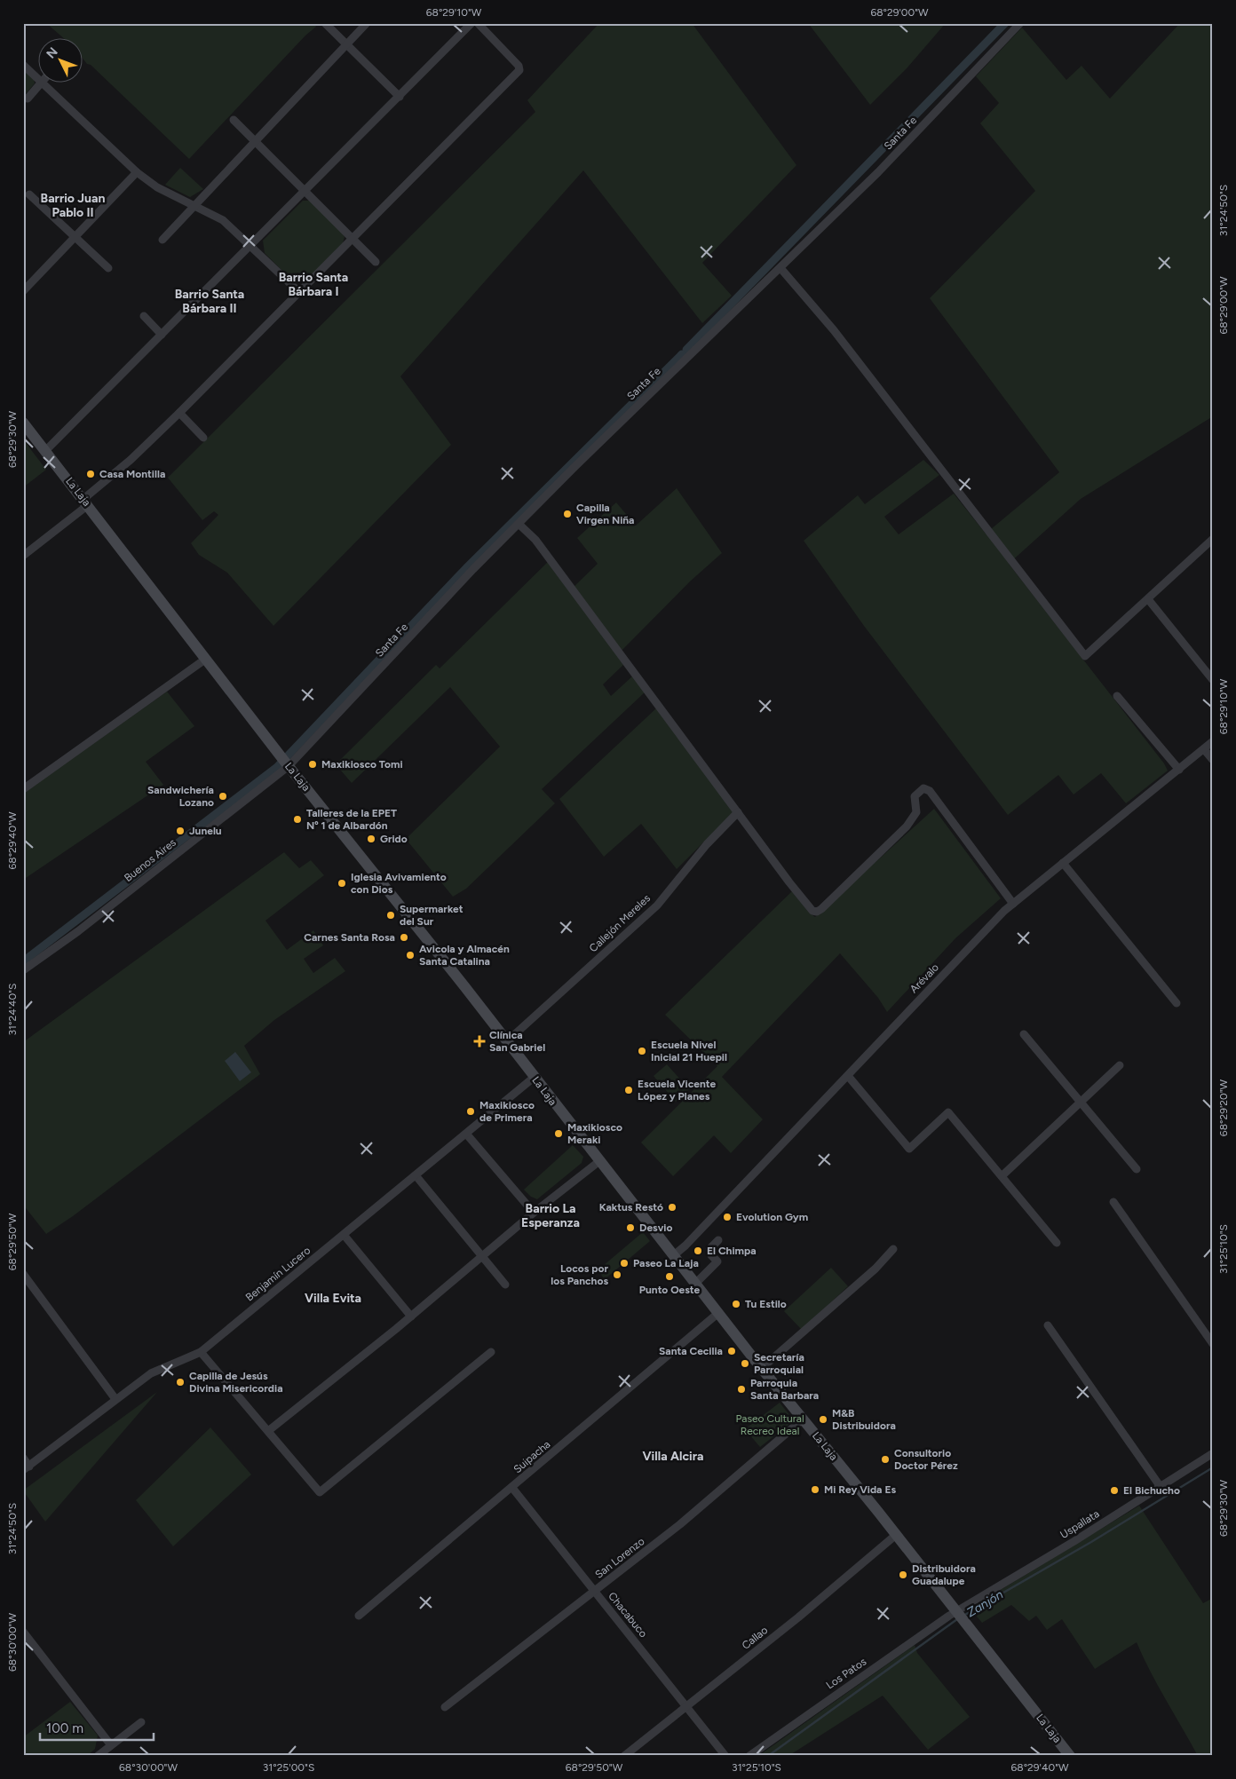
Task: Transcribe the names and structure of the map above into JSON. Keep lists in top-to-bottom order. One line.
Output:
{"streets":{"main road":["La Laja"],"street":["Santa Fe","Buenos Aires","Callejón Mereles","Arévalo","Benjamín Lucero","Suipacha","Uspallata","San Lorenzo","Chacabuco","Callao","Los Patos"]},"crossings":[["Santa Fe","La Laja"],["Santa Fe","Buenos Aires"],["La Laja","Buenos Aires"],["La Laja","Callejón Mereles"],["La Laja","Arévalo"],["La Laja","Benjamín Lucero"],["La Laja","Suipacha"],["La Laja","Uspallata"],["La Laja","San Lorenzo"],["La Laja","Callao"],["La Laja","Los Patos"],["Suipacha","Chacabuco"],["Uspallata","Los Patos"],["San Lorenzo","Chacabuco"],["Chacabuco","Callao"]],"districts":["Barrio Juan Pablo II","Barrio Santa Bárbara I","Barrio Santa Bárbara II","Barrio La Esperanza","Villa Evita","Villa Alcira"],"water":["Zanjón"],"parks":["Paseo Cultural Recreo Ideal"],"places":{"other":["Casa Montilla","Capilla Virgen Niña","Maxikiosco Tomi","Sandwichería Lozano","Talleres de la EPET Nº 1 de Albardón","Junelu","Grido","Iglesia Avivamiento con Dios","Supermarket del Sur","Carnes Santa Rosa","Avicola y Almacén Santa Catalina","Escuela Nivel Inicial 21 Huepil","Escuela Vicente López y Planes","Maxikiosco de Primera","Maxikiosco Meraki","Kaktus Restó","Evolution Gym","Desvio","El Chimpa","Paseo La Laja","Locos por los Panchos","Punto Oeste","Tu Estilo","Santa Cecilia","Secretaría Parroquial","Capilla de Jesús Divina Misericordia","Parroquia Santa Barbara","M&B Distribuidora","Consultorio Doctor Pérez","Mi Rey Vida Es","El Bichucho","Distribuidora Guadalupe"],"health":["Clínica San Gabriel"]},"scale_bar":"100 m","north":"top left","coordinates":["68°29'10\"W","68°29'00\"W","31°24'50\"S","68°29'30\"W","68°29'40\"W","31°24'40\"S","68°29'20\"W","68°29'50\"W","31°25'10\"S","68°30'00\"W","31°25'00\"S"]}
